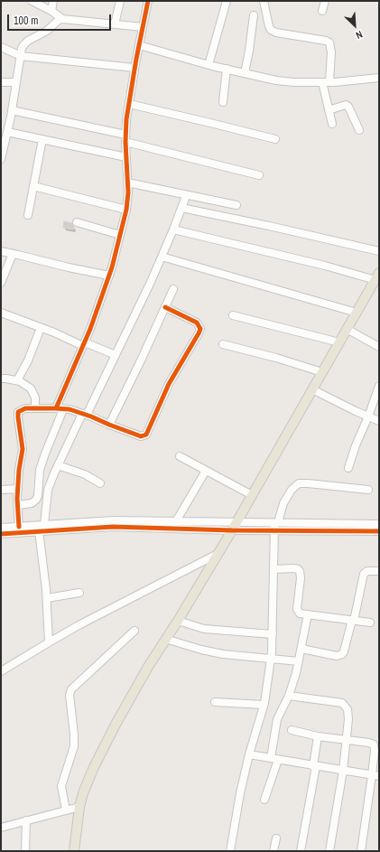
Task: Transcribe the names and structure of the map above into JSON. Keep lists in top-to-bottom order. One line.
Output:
{"scale_bar":"100 m","north":"bottom right"}
